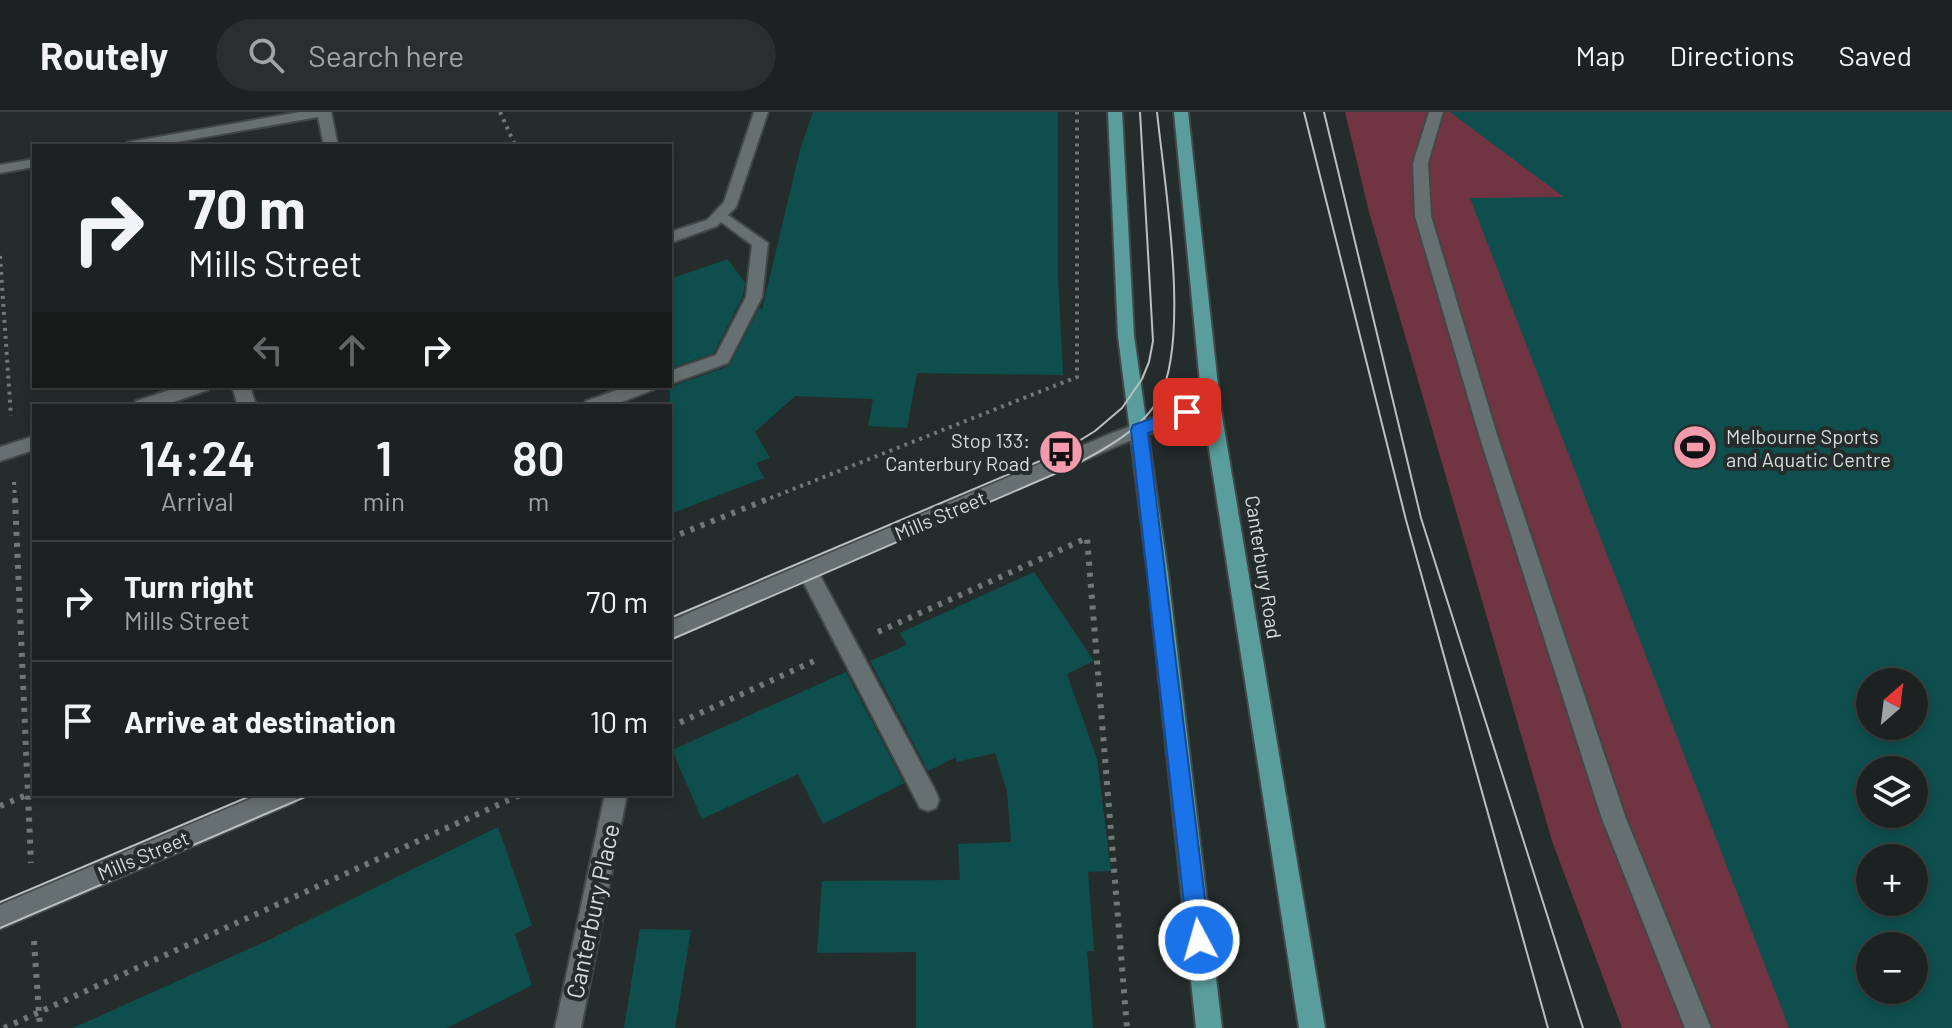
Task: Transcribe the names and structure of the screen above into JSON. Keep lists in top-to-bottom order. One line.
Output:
{"streets":{"main road":["Canterbury Road"],"street":["Mills Street","Canterbury Place"]},"crossings":[["Mills Street","Canterbury Road"]],"places":{"sports":["Melbourne Sports and Aquatic Centre"],"bus stop":["Stop 133: Canterbury Road"]},"north":"top right","page":{"header":"Routely","search":"Search here","nav":["Map","Directions","Saved"],"turn":["70 m","Mills Street"],"eta":["14:24","Arrival","1","min","80","m"],"list":[{"name":"Turn right","note":"Mills Street","value":"70 m"},{"name":"Arrive at destination","value":"10 m"}],"map_buttons":["+","−"]}}
